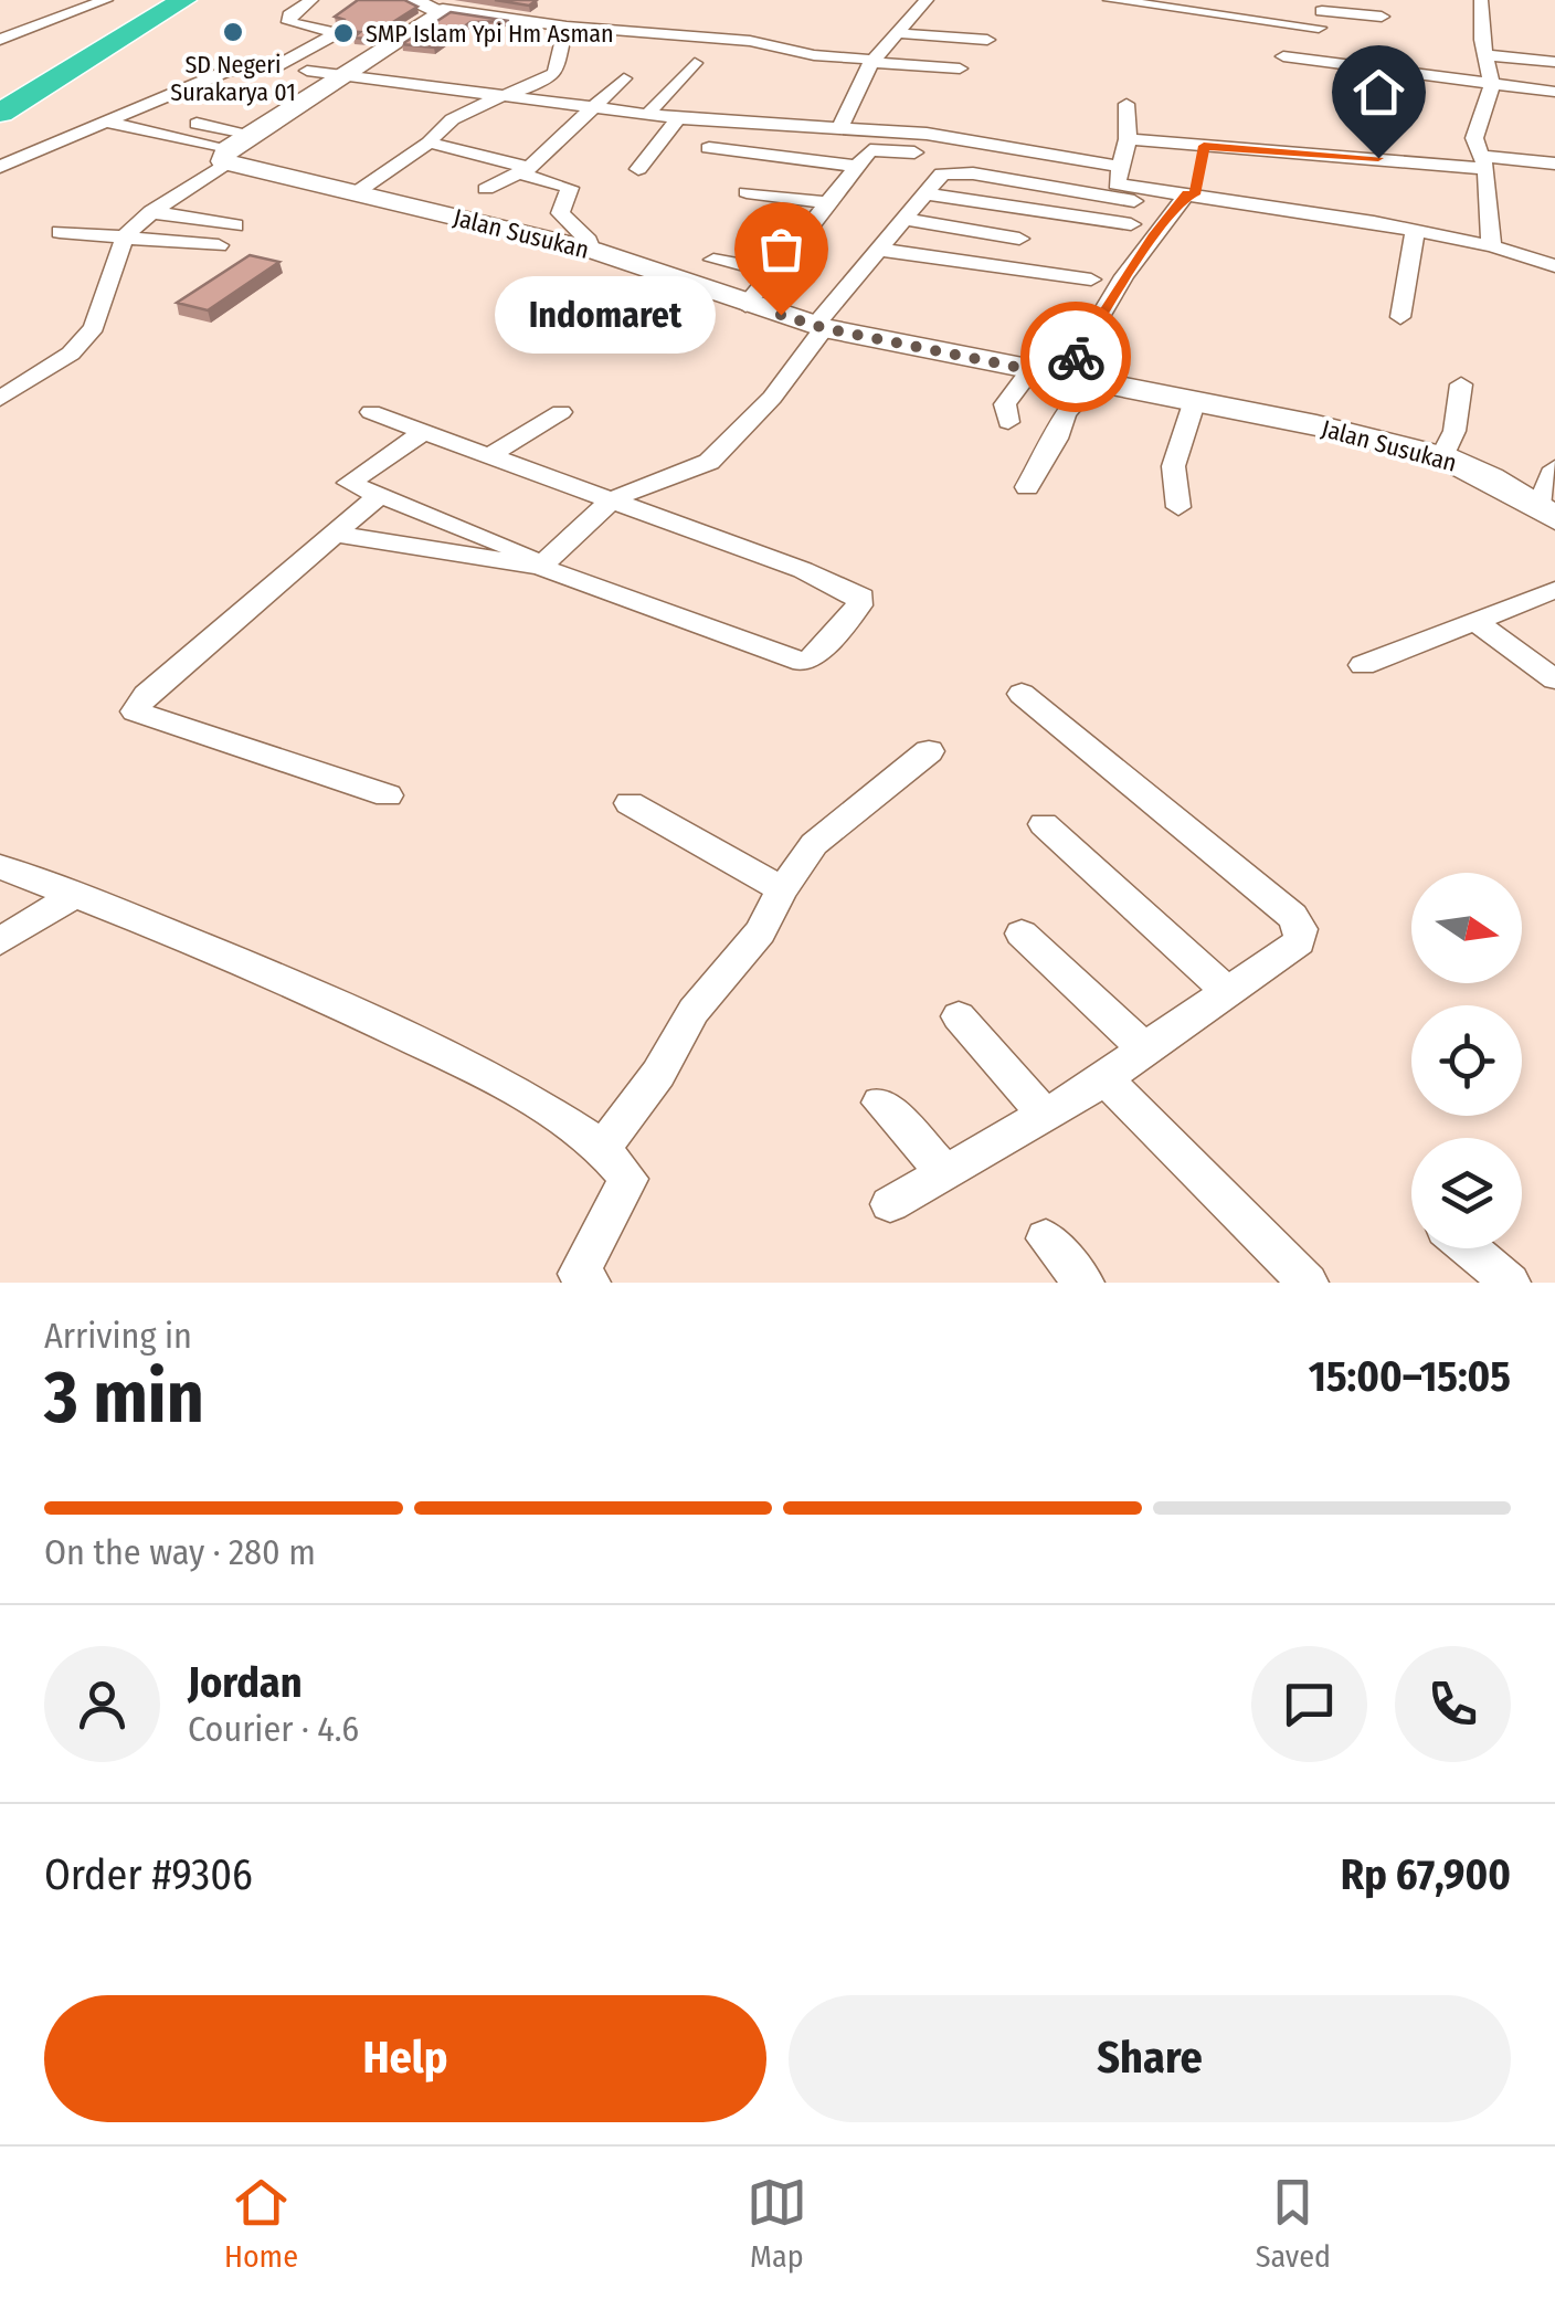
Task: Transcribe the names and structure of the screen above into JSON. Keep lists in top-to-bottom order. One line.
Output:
{"streets":{"street":["Jalan Susukan"]},"places":["SD Negeri Surakarya 01","SMP Islam Ypi Hm Asman","Indomaret"],"north":"right","page":{"bubble":"Indomaret","heading":["3 min","Arriving in","15:00–15:05"],"panel":["Jordan","Courier · 4.6","Order #9306","Rp 67,900"],"bar":"On the way · 280 m","buttons":["Help","Share"],"tabs":["Home","Map","Saved"]}}
